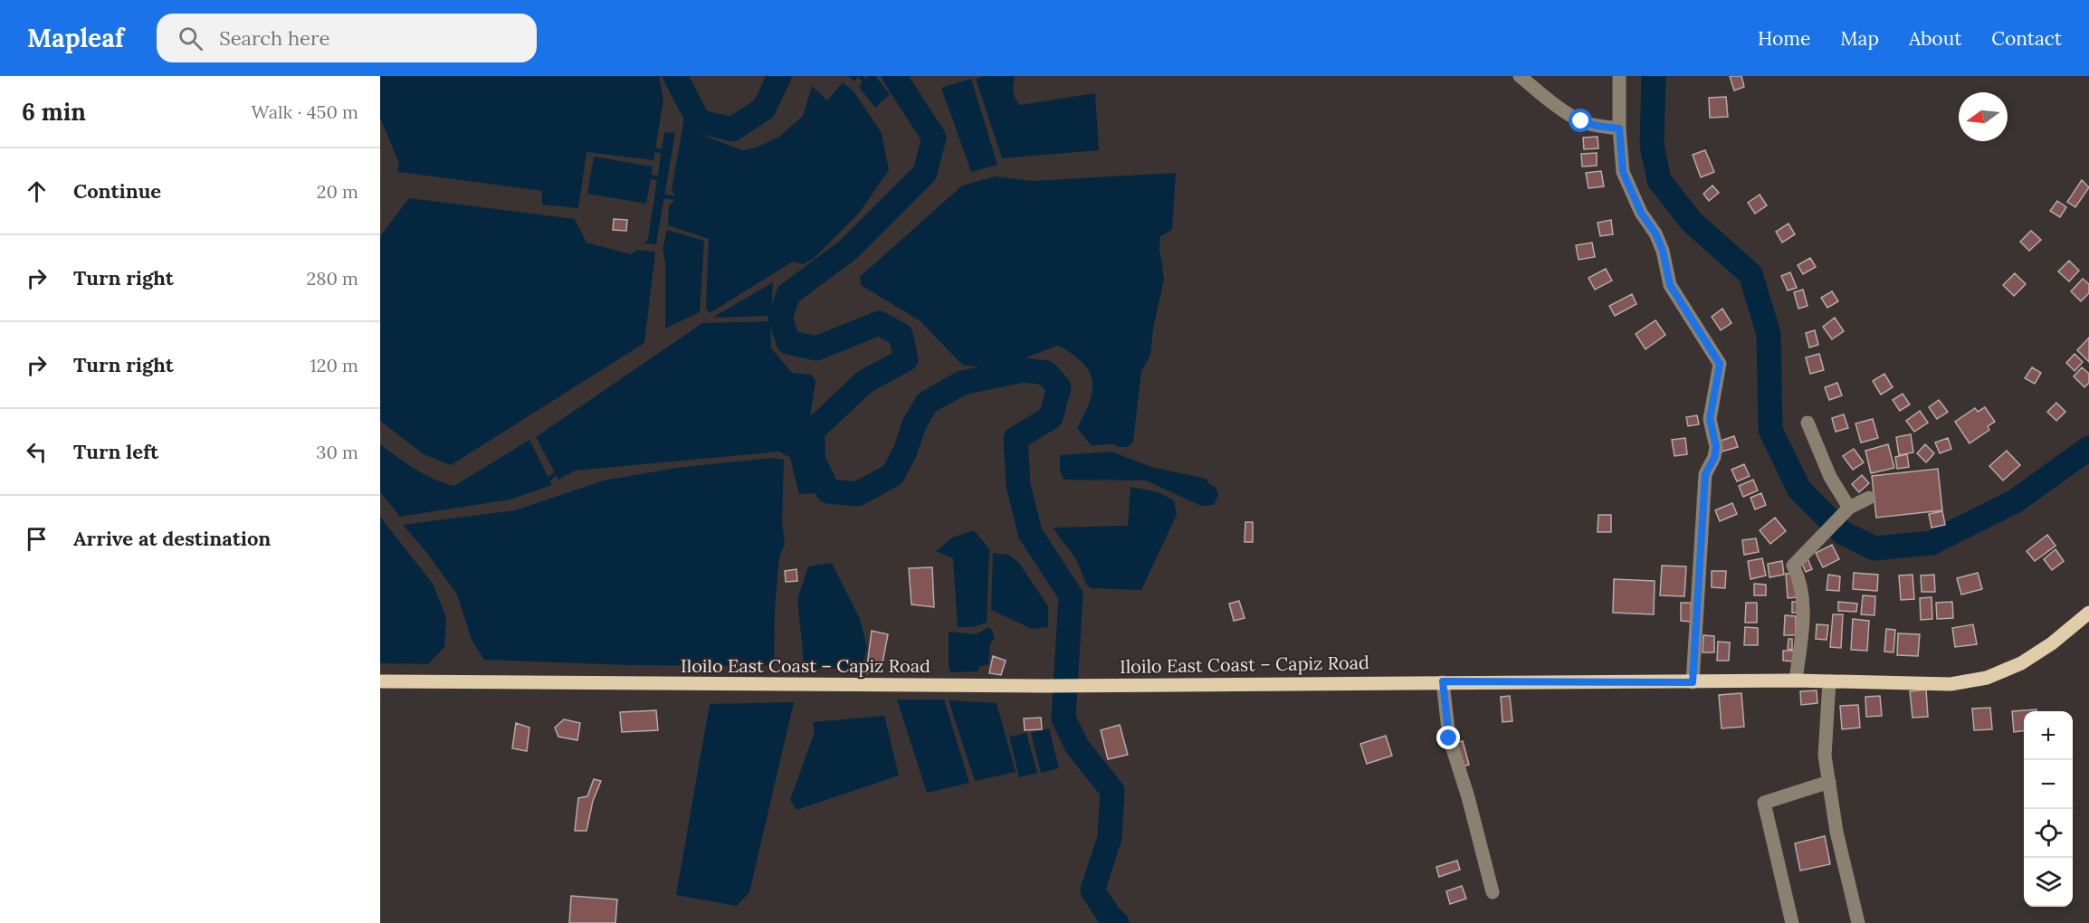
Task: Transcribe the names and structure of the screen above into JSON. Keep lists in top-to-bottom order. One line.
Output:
{"streets":{"main road":["Iloilo East Coast – Capiz Road"]},"north":"left","page":{"header":"Mapleaf","search":"Search here","nav":["Home","Map","About","Contact"],"heading":["6 min","Walk · 450 m"],"list":[["Continue","20 m"],["Turn right","280 m"],["Turn right","120 m"],["Turn left","30 m"],"Arrive at destination"],"map_buttons":["+","−"]}}
